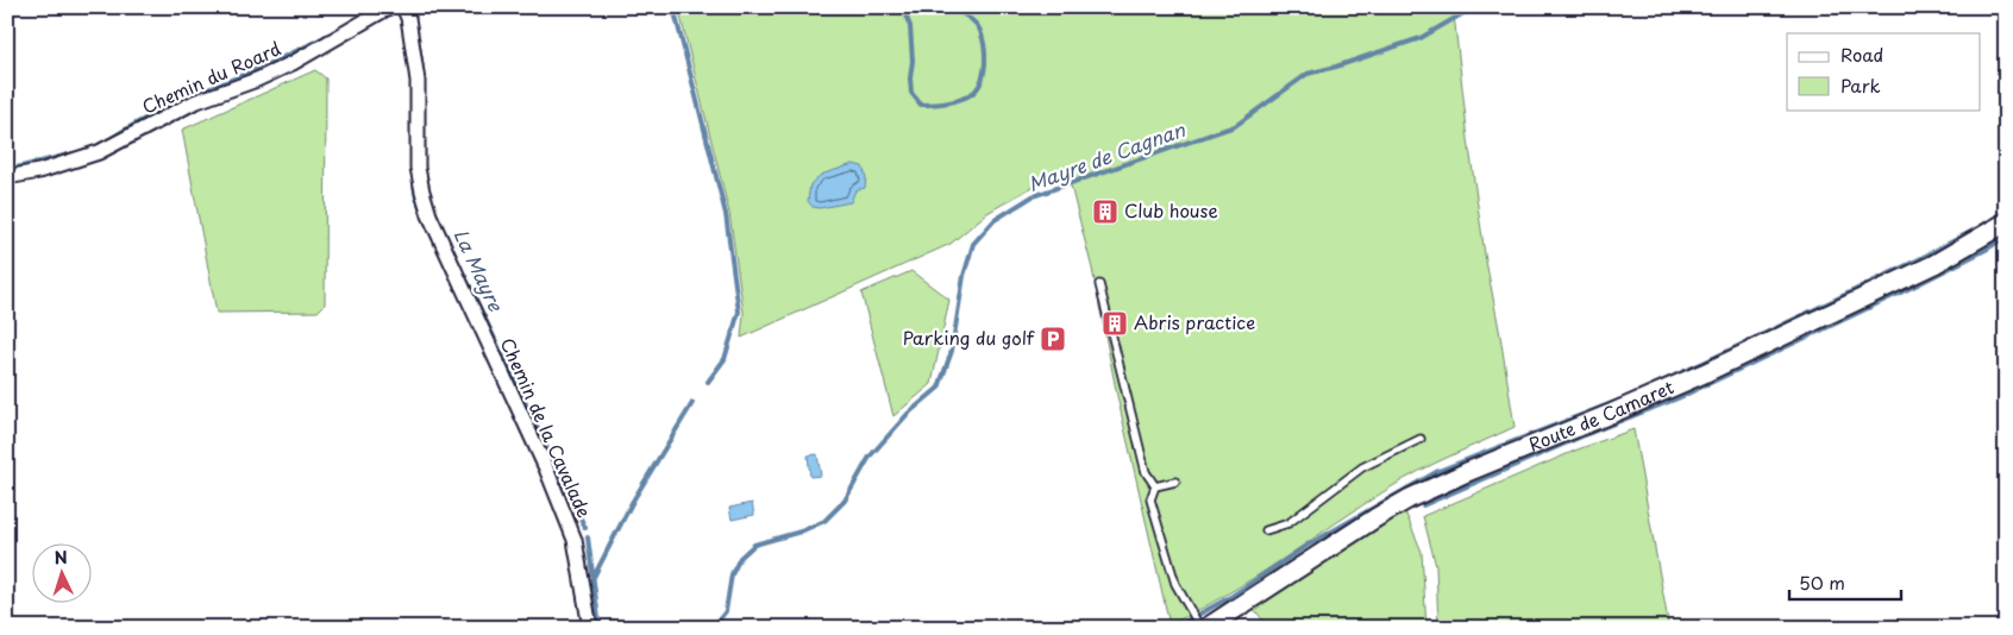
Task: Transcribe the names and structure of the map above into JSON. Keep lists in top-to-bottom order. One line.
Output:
{"streets":{"main road":["Route de Camaret"],"street":["Chemin du Roard","Chemin de la Cavalade"]},"water":["Mayre de Cagnan","La Mayre"],"places":{"building":["Club house","Abris practice"],"parking":["Parking du golf"]},"legend":["Road","Park"],"scale_bar":"50 m","north":"top"}
